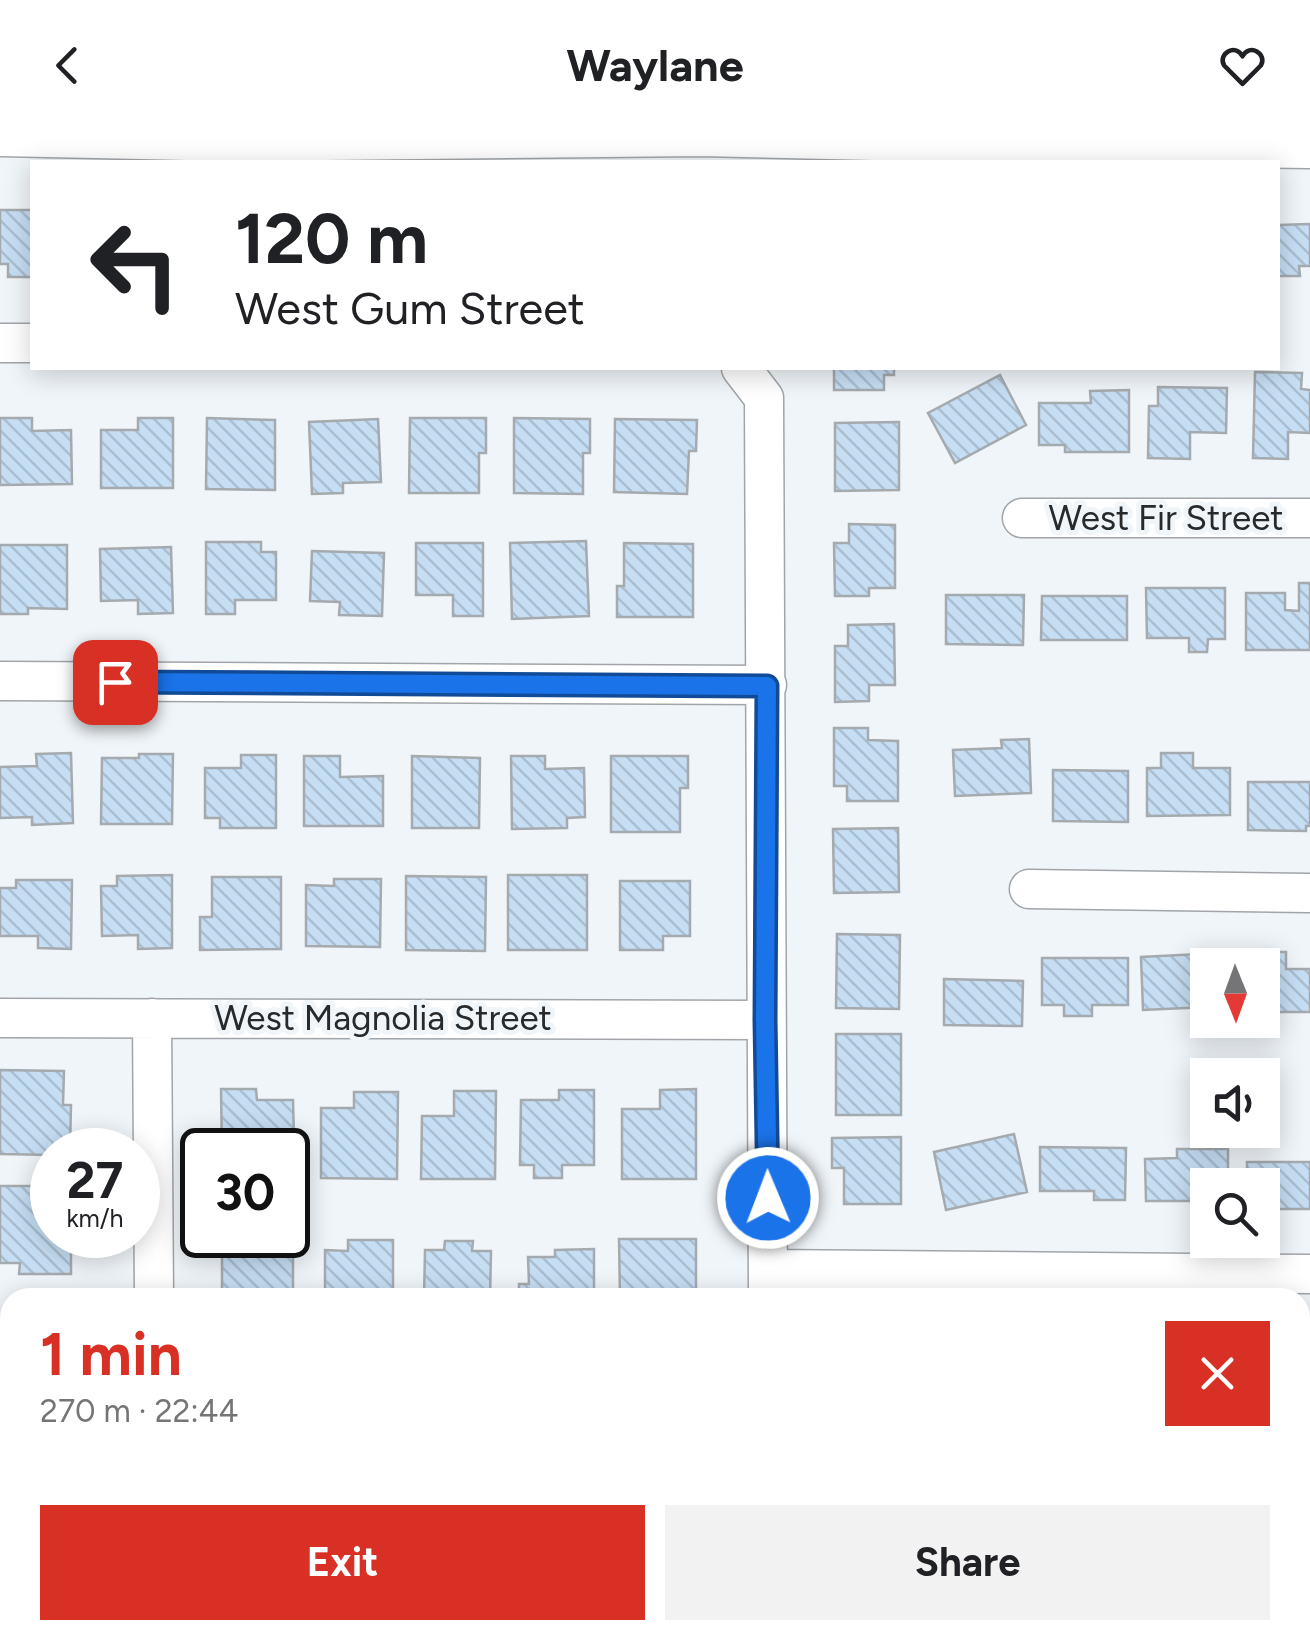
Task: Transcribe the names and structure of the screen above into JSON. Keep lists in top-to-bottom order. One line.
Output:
{"streets":{"street":["West Fir Street","West Magnolia Street"]},"north":"bottom","page":{"header":"Waylane","turn":["120 m","West Gum Street"],"speed":"27 km/h","limit":"30","heading":["1 min","270 m · 22:44"],"buttons":["Exit","Share"]}}
